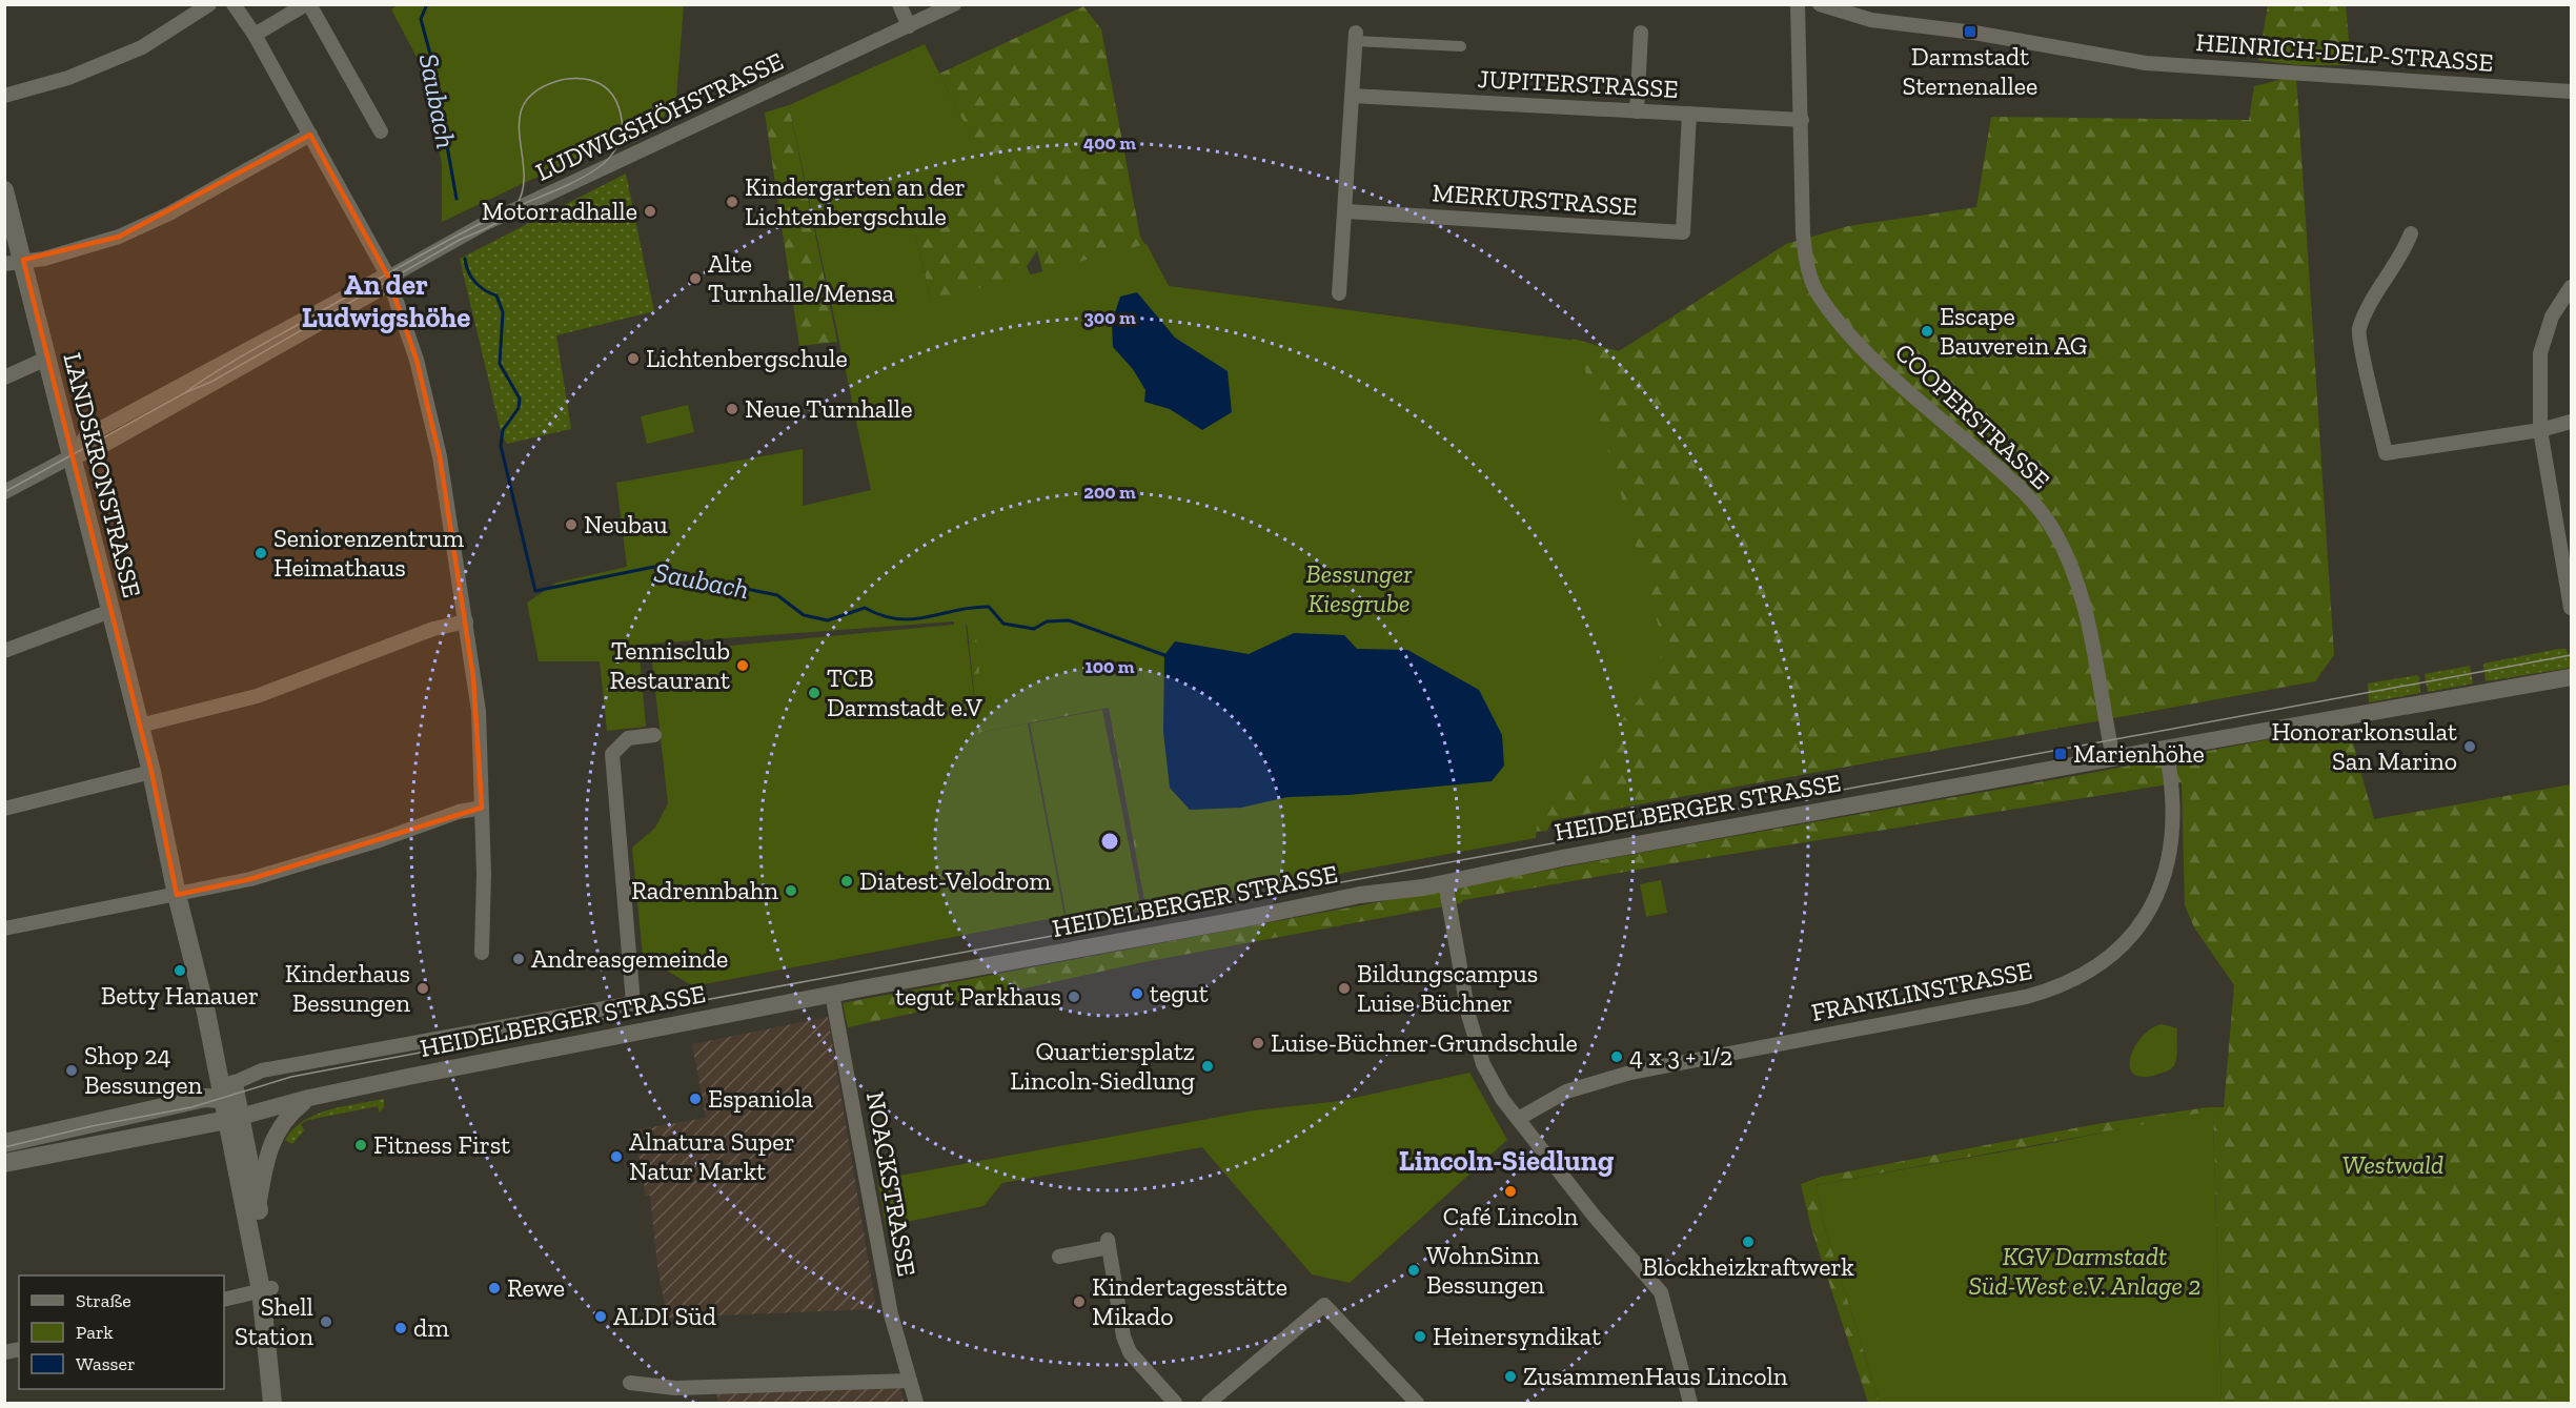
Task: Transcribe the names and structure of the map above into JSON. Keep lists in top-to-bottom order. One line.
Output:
{"streets":{"main road":["LANDSKRONSTRASSE","HEIDELBERGER STRASSE"],"street":["HEINRICH-DELP-STRASSE","JUPITERSTRASSE","LUDWIGSHÖHSTRASSE","MERKURSTRASSE","COOPERSTRASSE","FRANKLINSTRASSE","NOACKSTRASSE"]},"crossings":[["JUPITERSTRASSE","MERKURSTRASSE"],["JUPITERSTRASSE","COOPERSTRASSE"],["LUDWIGSHÖHSTRASSE","LANDSKRONSTRASSE"],["COOPERSTRASSE","HEIDELBERGER STRASSE"],["LANDSKRONSTRASSE","HEIDELBERGER STRASSE"],["HEIDELBERGER STRASSE","FRANKLINSTRASSE"],["HEIDELBERGER STRASSE","NOACKSTRASSE"]],"districts":["An der Ludwigshöhe","Lincoln-Siedlung"],"water":["Saubach"],"parks":["Bessunger Kiesgrube","Westwald","KGV Darmstadt Süd-West e.V. Anlage 2"],"places":{"transit":["Darmstadt Sternenallee","Marienhöhe"],"other":["Kindergarten an der Lichtenbergschule","Motorradhalle","Alte Turnhalle/Mensa","Escape Bauverein AG","Lichtenbergschule","Neue Turnhalle","Neubau","Seniorenzentrum Heimathaus","Tennisclub Restaurant","TCB Darmstadt e.V","Honorarkonsulat San Marino","Diatest-Velodrom","Radrennbahn","Andreasgemeinde","Betty Hanauer","Kinderhaus Bessungen","Bildungscampus Luise Büchner","tegut","tegut Parkhaus","Luise-Büchner-Grundschule","4 x 3 + 1/2","Quartiersplatz Lincoln-Siedlung","Shop 24 Bessungen","Espaniola","Fitness First","Alnatura Super Natur Markt","Café Lincoln","Blockheizkraftwerk","WohnSinn Bessungen","Rewe","Kindertagesstätte Mikado","ALDI Süd","Shell Station","dm","Heinersyndikat","ZusammenHaus Lincoln"]},"legend":["Straße","Park","Wasser"],"rings":["400 m","300 m","200 m","100 m"]}
